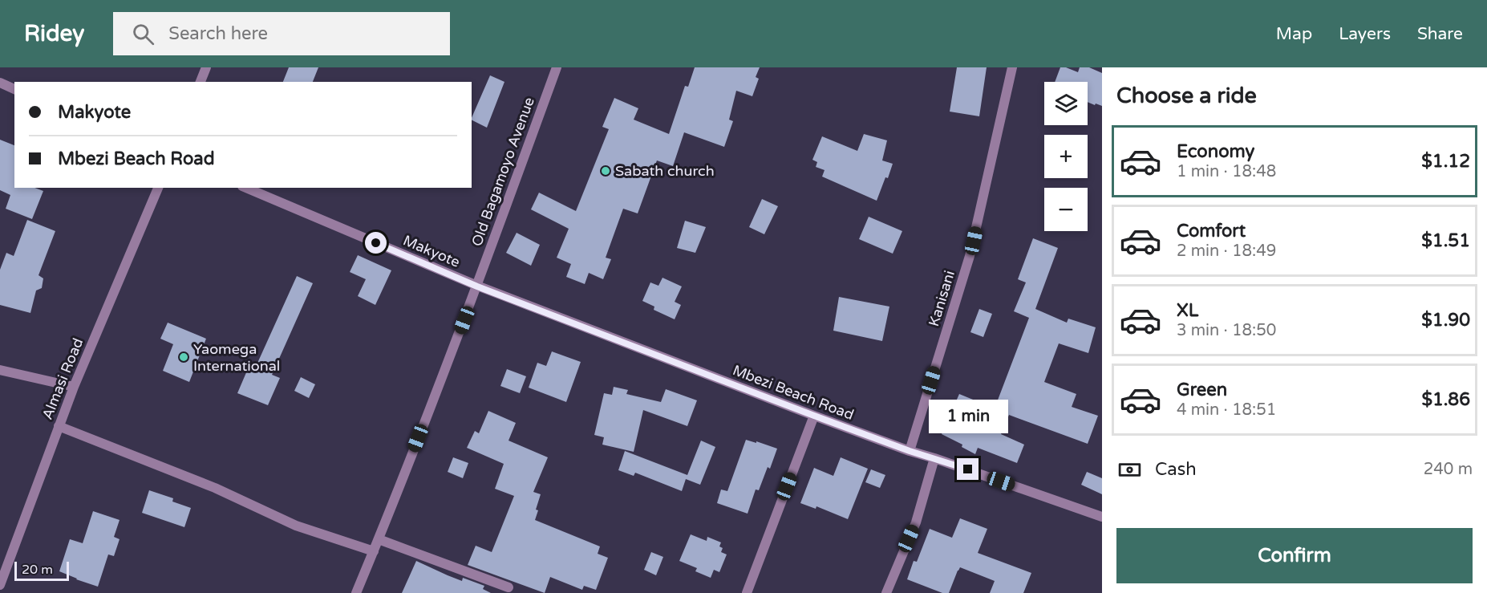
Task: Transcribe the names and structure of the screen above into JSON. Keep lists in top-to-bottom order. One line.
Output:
{"streets":{"street":["Old Bagamoyo Avenue","Makyote","Kanisani","Almasi Road","Mbezi Beach Road"]},"crossings":[["Old Bagamoyo Avenue","Makyote"],["Old Bagamoyo Avenue","Mbezi Beach Road"],["Makyote","Mbezi Beach Road"],["Kanisani","Mbezi Beach Road"]],"places":["Sabath church","Yaomega International"],"scale_bar":"20 m","page":{"header":"Ridey","search":"Search here","nav":["Map","Layers","Share"],"heading":"Choose a ride","map_buttons":["+","−"],"banner":["Makyote","Mbezi Beach Road"],"list":[{"name":"Economy","note":"1 min · 18:48","value":"$1.12"},{"name":"Comfort","note":"2 min · 18:49","value":"$1.51"},{"name":"XL","note":"3 min · 18:50","value":"$1.90"},{"name":"Green","note":"4 min · 18:51","value":"$1.86"}],"bubble":"1 min","pay":["Cash","240 m"],"buttons":"Confirm","scale":"20 m"}}
